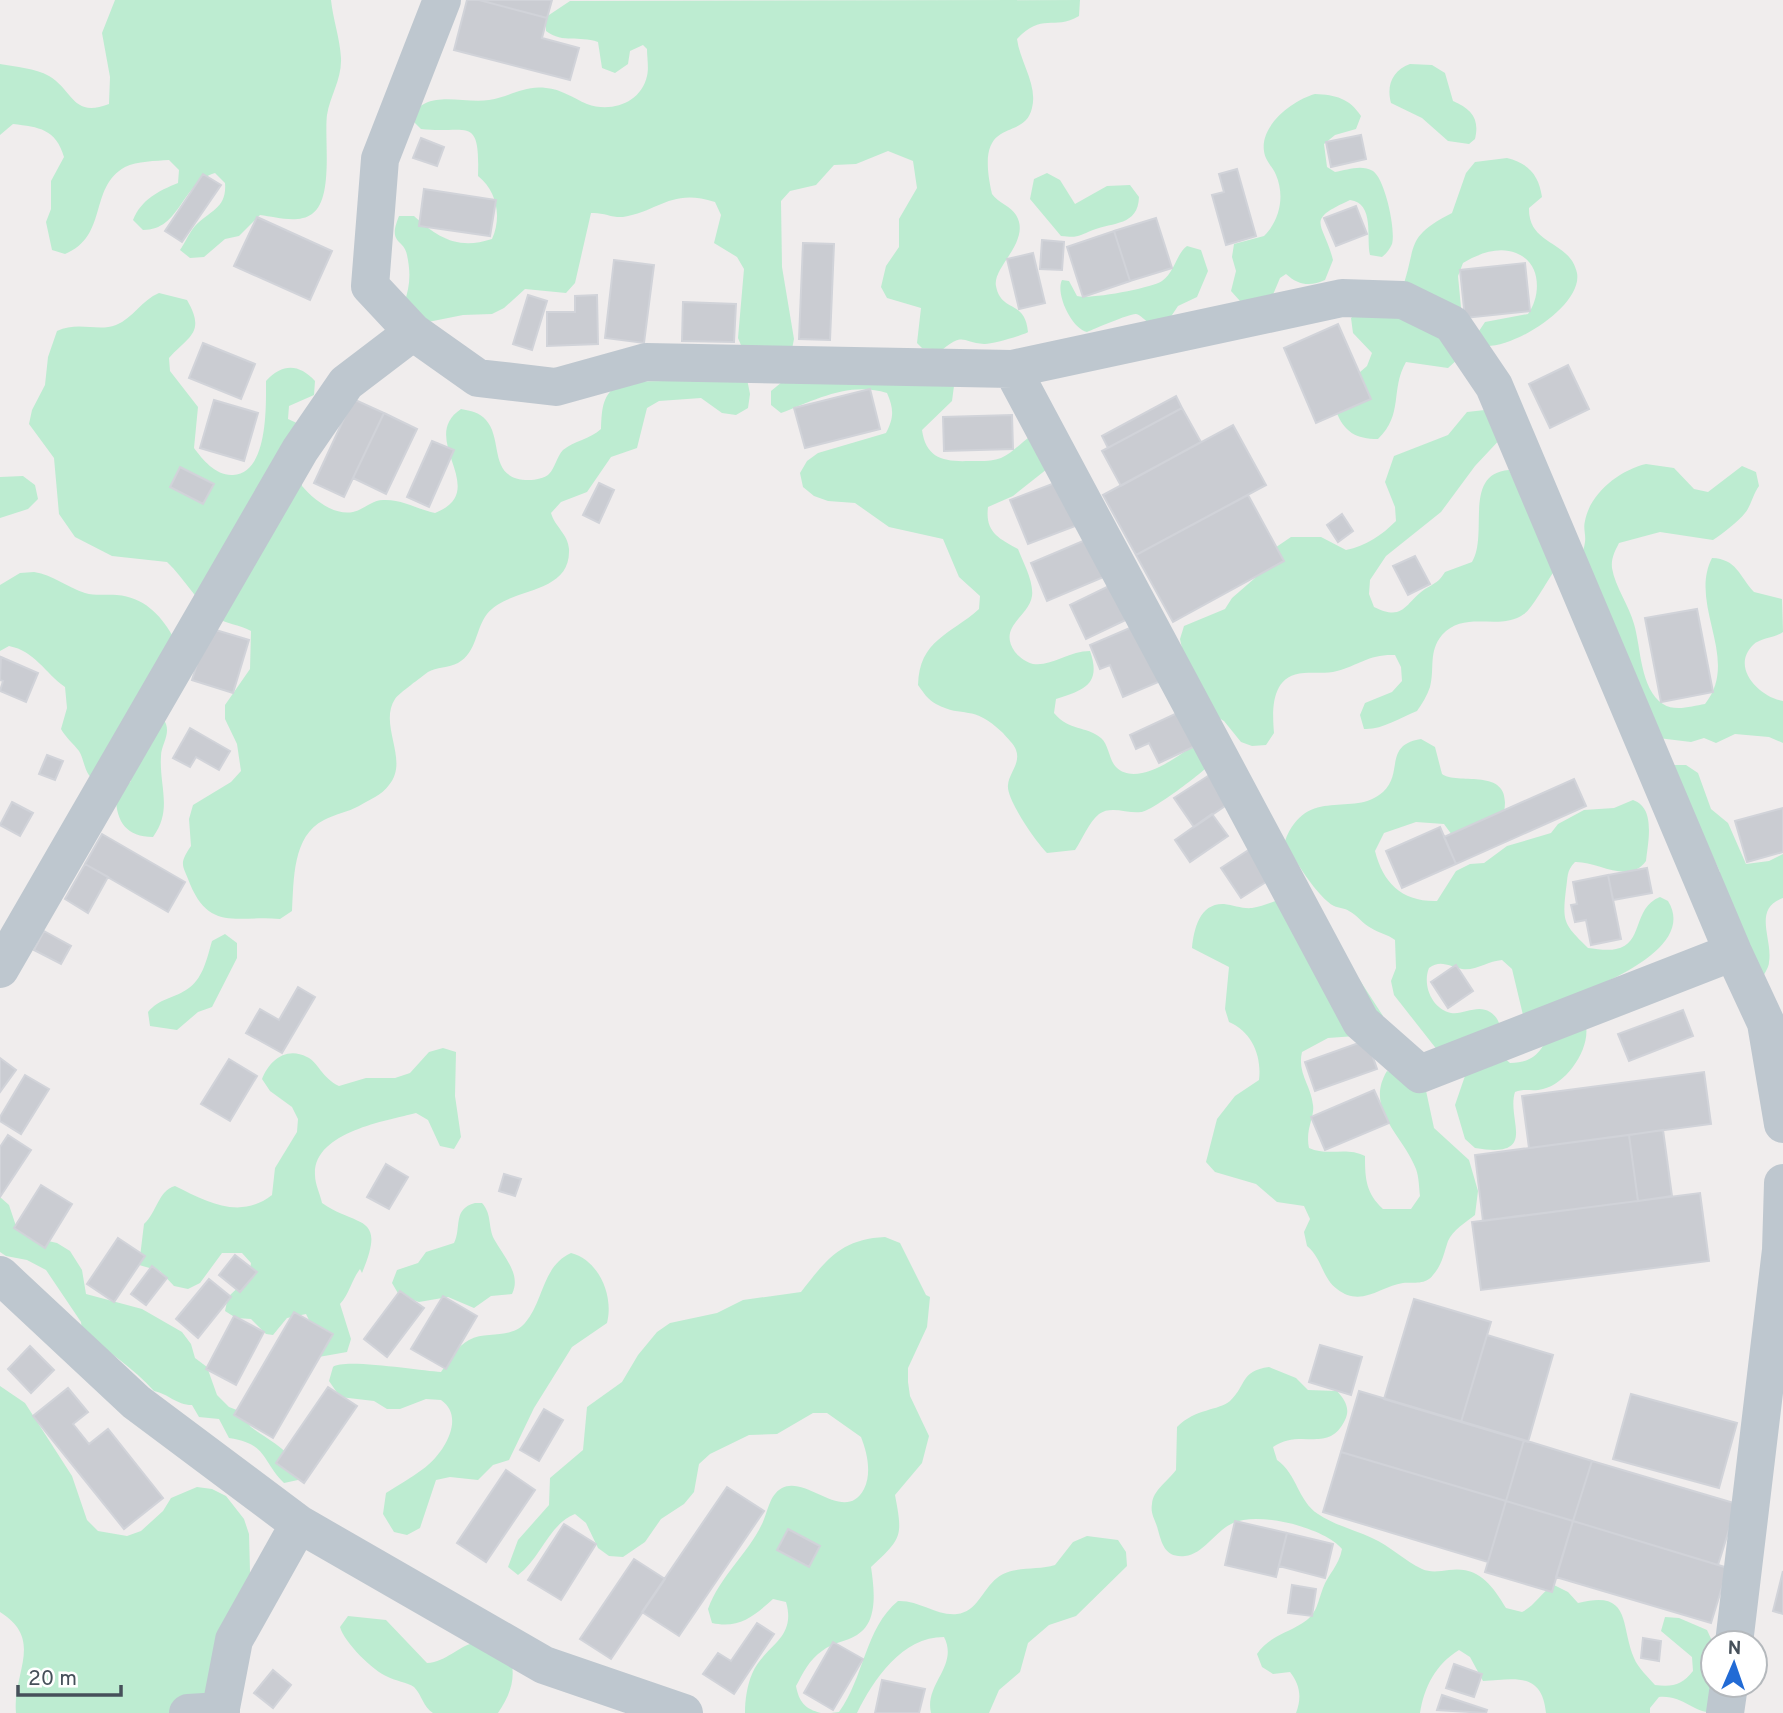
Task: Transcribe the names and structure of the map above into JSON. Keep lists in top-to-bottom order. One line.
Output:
{"scale_bar":"20 m","north":"top"}
